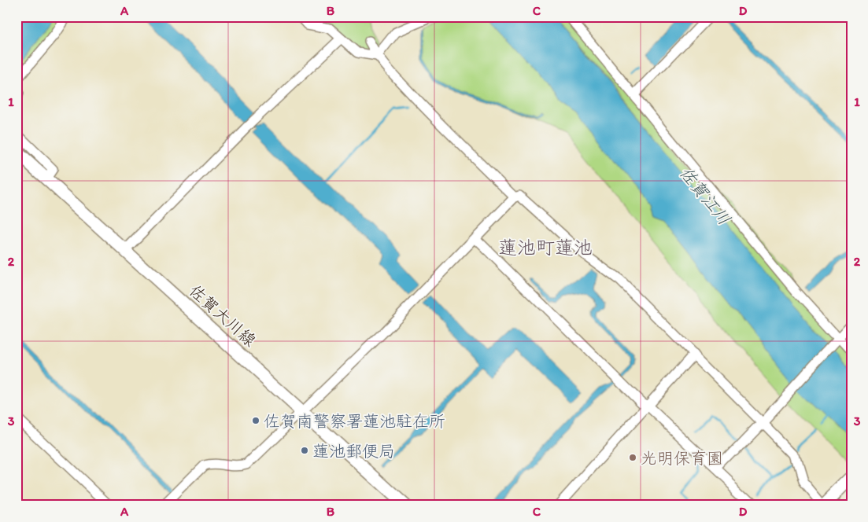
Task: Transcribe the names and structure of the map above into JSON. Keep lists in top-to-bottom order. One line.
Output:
{"streets":{"main road":["佐賀大川線"]},"districts":["蓮池町蓮池"],"water":["佐賀江川"],"places":["佐賀南警察署蓮池駐在所","蓮池郵便局","光明保育園"],"grid":{"columns":["A","B","C","D"],"rows":["1","2","3"]}}
